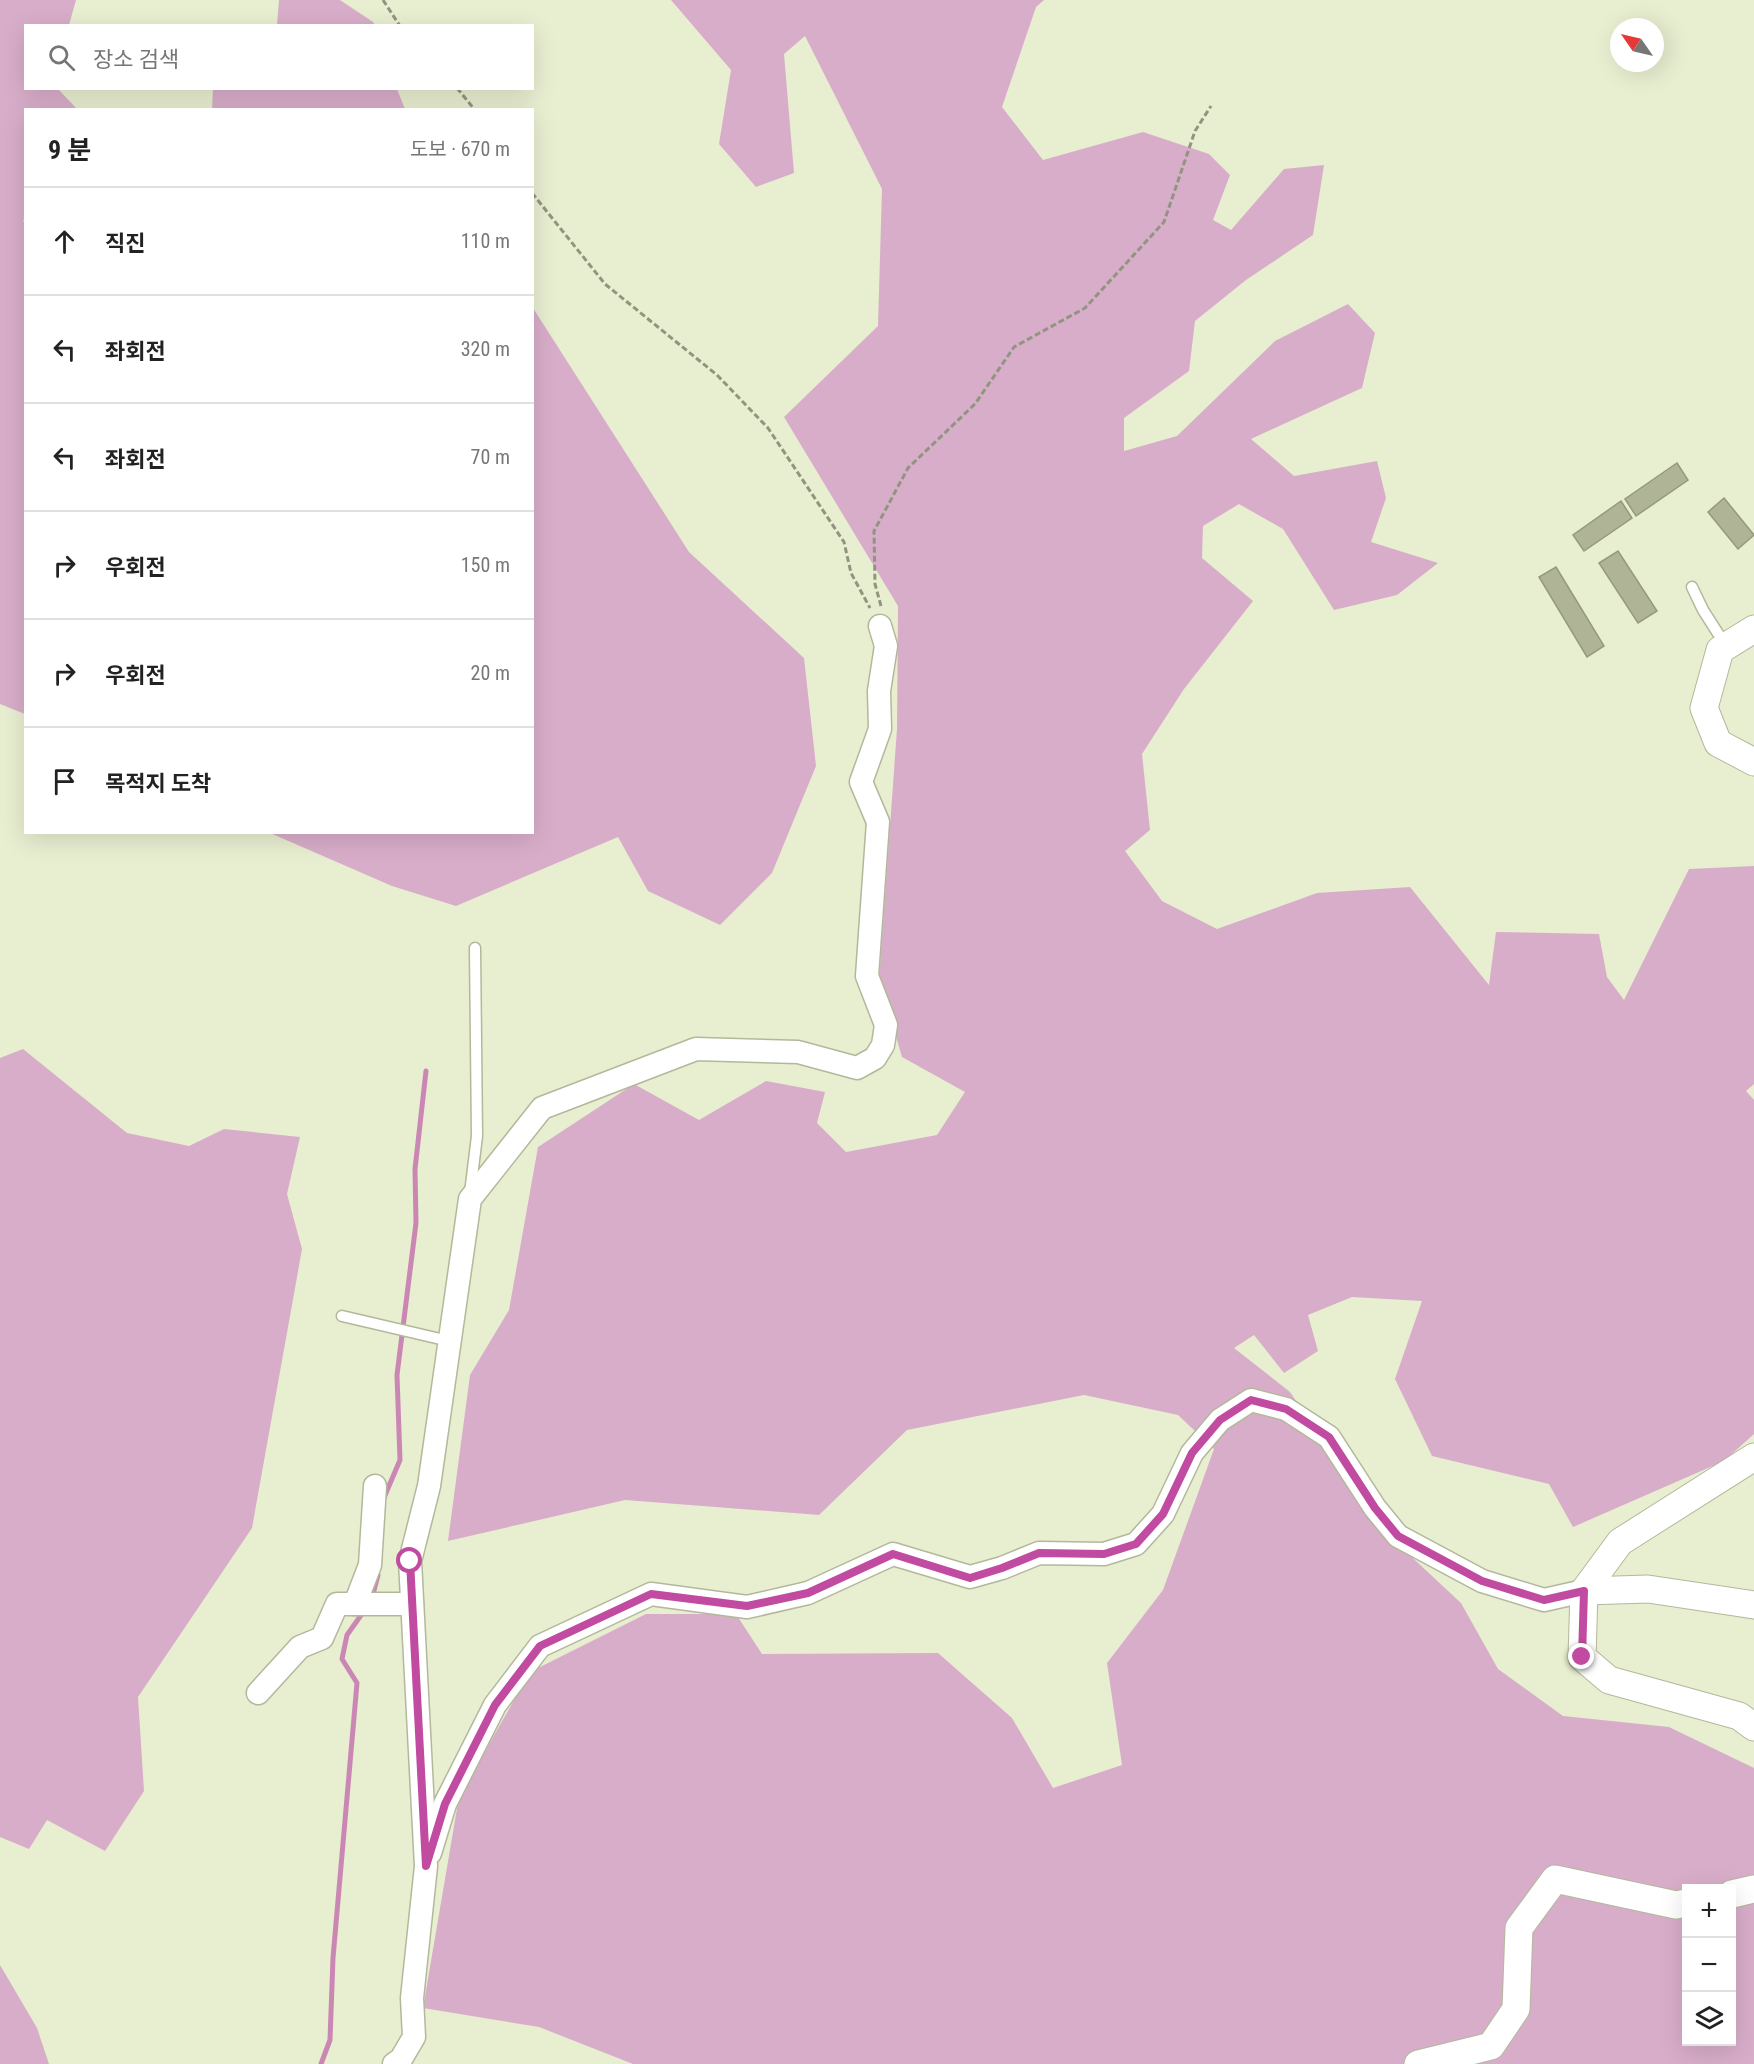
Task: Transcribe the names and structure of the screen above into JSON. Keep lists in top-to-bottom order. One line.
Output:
{"north":"top left","page":{"search":"장소 검색","heading":["9 분","도보 · 670 m"],"list":[["직진","110 m"],["좌회전","320 m"],["좌회전","70 m"],["우회전","150 m"],["우회전","20 m"],"목적지 도착"],"map_buttons":["+","−"]}}
